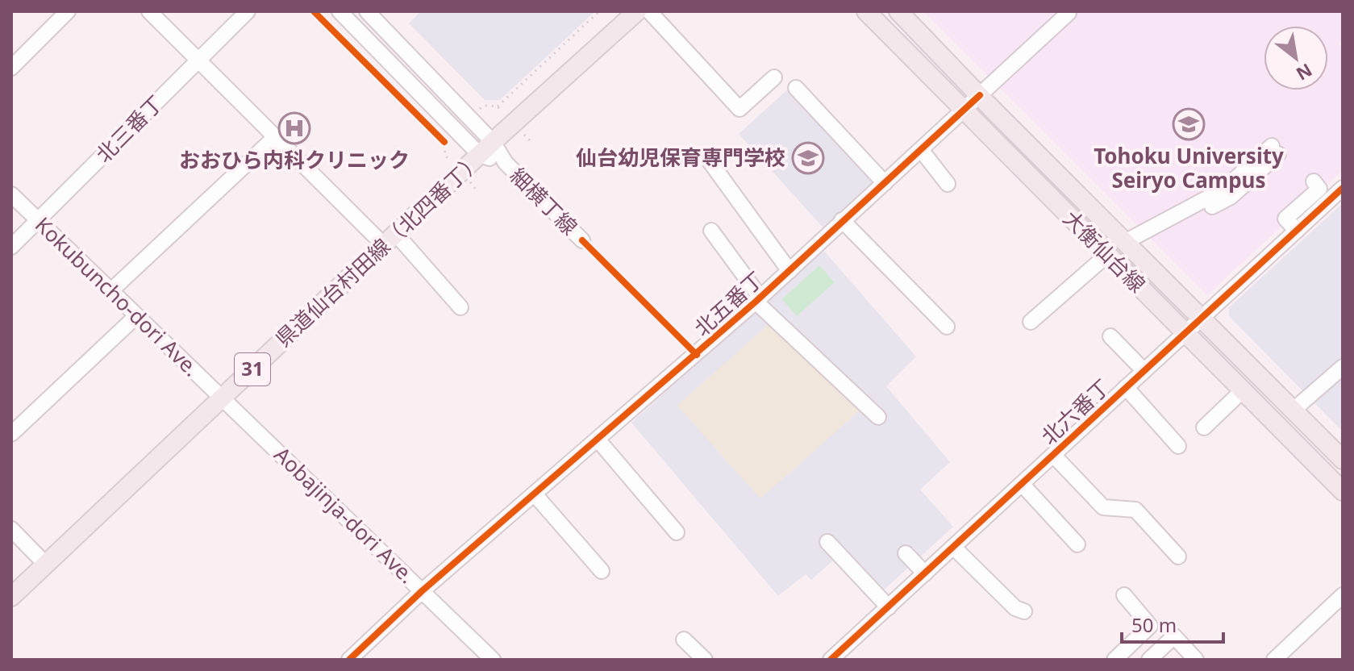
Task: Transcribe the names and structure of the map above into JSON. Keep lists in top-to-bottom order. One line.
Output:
{"streets":{"main road":["県道仙台村田線（北四番丁）","大衡仙台線","31"],"street":["北三番丁","細横丁線","Kokubuncho-dori Ave.","北五番丁","北六番丁","Aobajinja-dori Ave."]},"crossings":[["北三番丁","Kokubuncho-dori Ave."],["細横丁線","県道仙台村田線（北四番丁）"],["県道仙台村田線（北四番丁）","Kokubuncho-dori Ave."],["県道仙台村田線（北四番丁）","Aobajinja-dori Ave."],["大衡仙台線","北五番丁"],["大衡仙台線","北六番丁"],["Kokubuncho-dori Ave.","Aobajinja-dori Ave."],["北五番丁","Aobajinja-dori Ave."]],"places":{"school or university":["Tohoku University Seiryo Campus","仙台幼児保育専門学校"],"hospital":["おおひら内科クリニック"]},"scale_bar":"50 m","north":"bottom right"}
